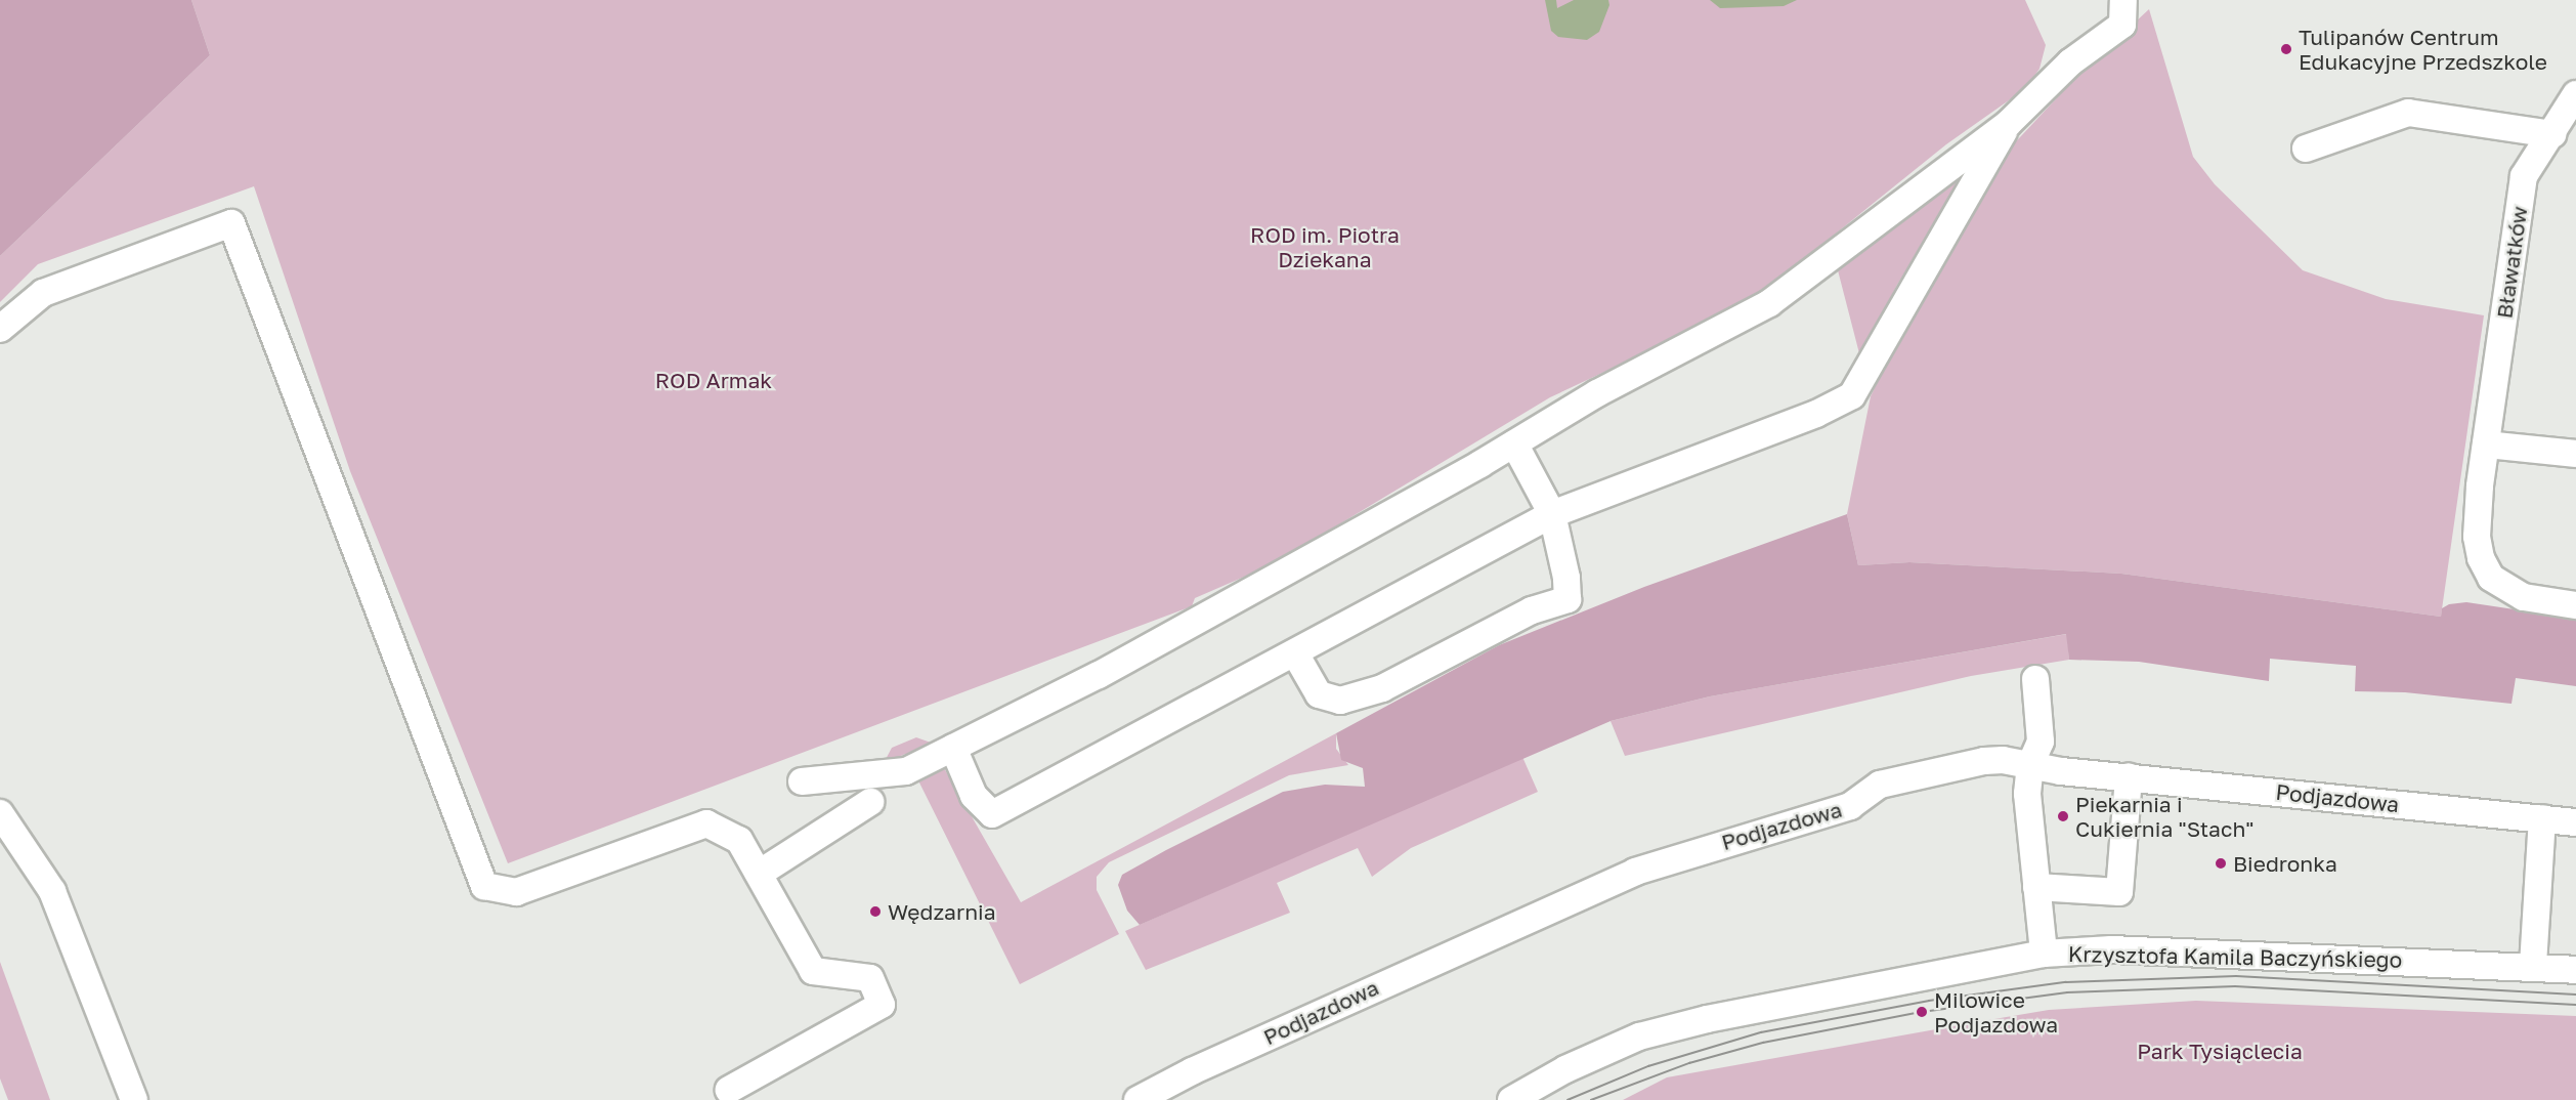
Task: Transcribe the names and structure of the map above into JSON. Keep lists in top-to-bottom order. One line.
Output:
{"streets":{"street":["Bławatków","Podjazdowa","Krzysztofa Kamila Baczyńskiego"]},"parks":["ROD im. Piotra Dziekana","ROD Armak","Park Tysiąclecia"],"places":["Tulipanów Centrum Edukacyjne Przedszkole","Piekarnia i Cukiernia \"Stach\"","Biedronka","Wędzarnia","Milowice Podjazdowa"]}
